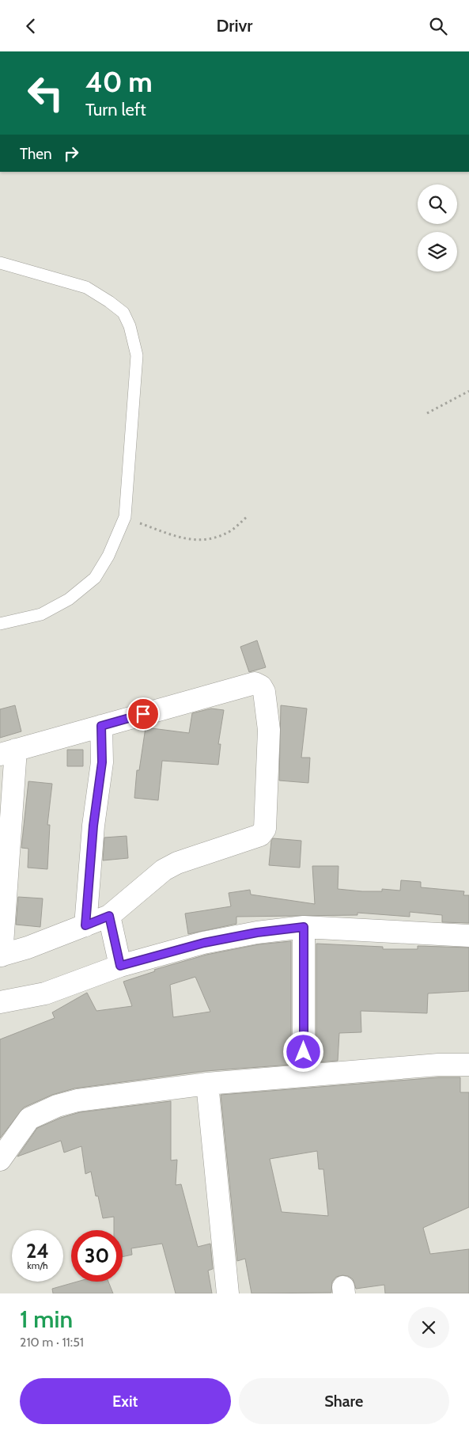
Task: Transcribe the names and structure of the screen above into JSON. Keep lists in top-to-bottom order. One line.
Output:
{"page":{"header":"Drivr","turn":["40 m","Turn left"],"then":"Then","speed":"24 km/h","limit":"30","heading":["1 min","210 m · 11:51"],"buttons":["Exit","Share"]}}
